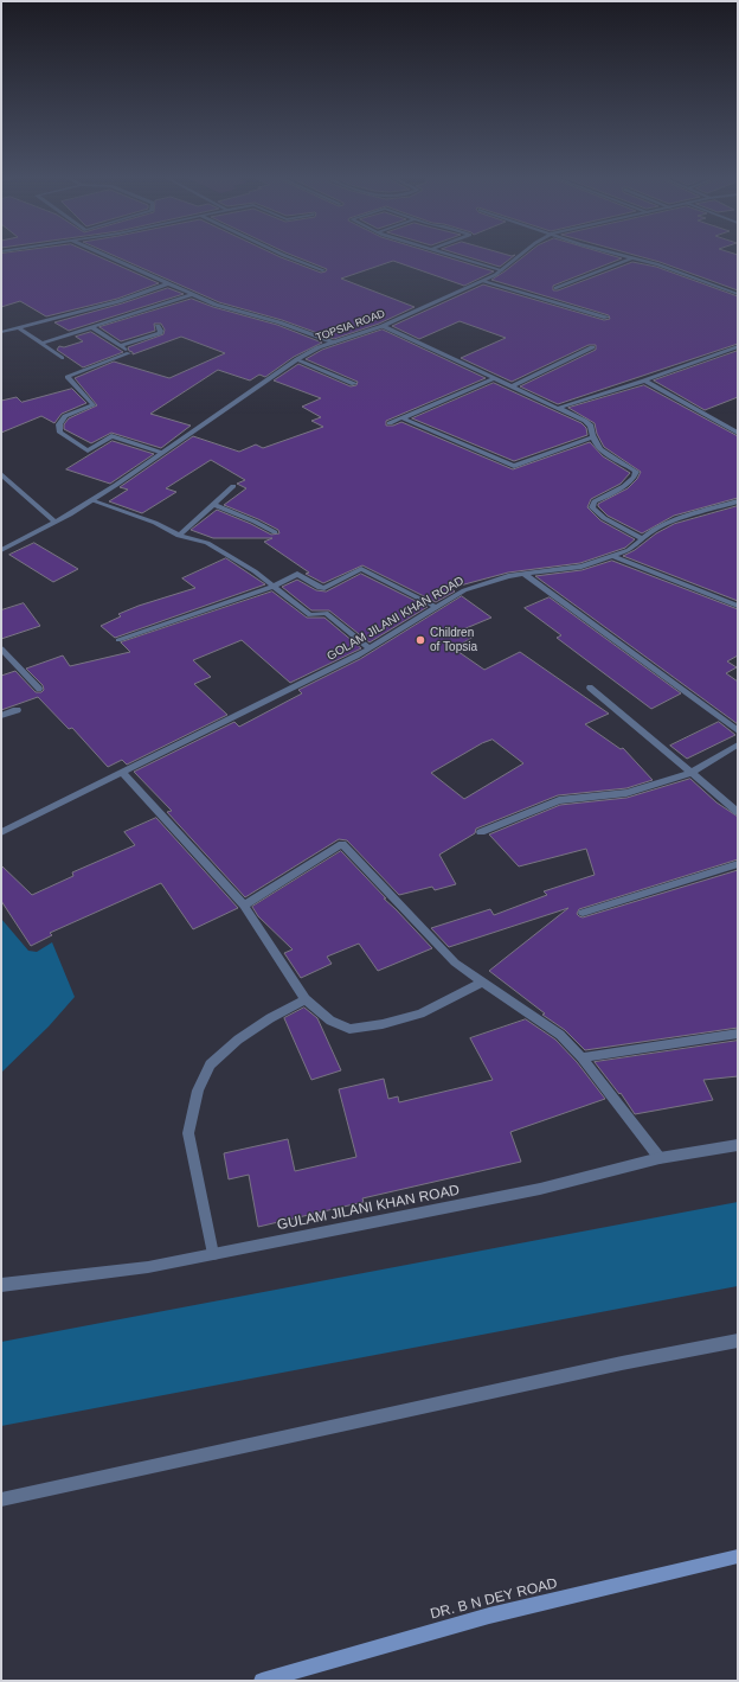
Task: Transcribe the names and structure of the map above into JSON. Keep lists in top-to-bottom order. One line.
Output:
{"streets":{"main road":["DR. B N DEY ROAD"],"street":["TOPSIA ROAD","GOLAM JILANI KHAN ROAD","GULAM JILANI KHAN ROAD"]},"places":["Children of Topsia"]}
